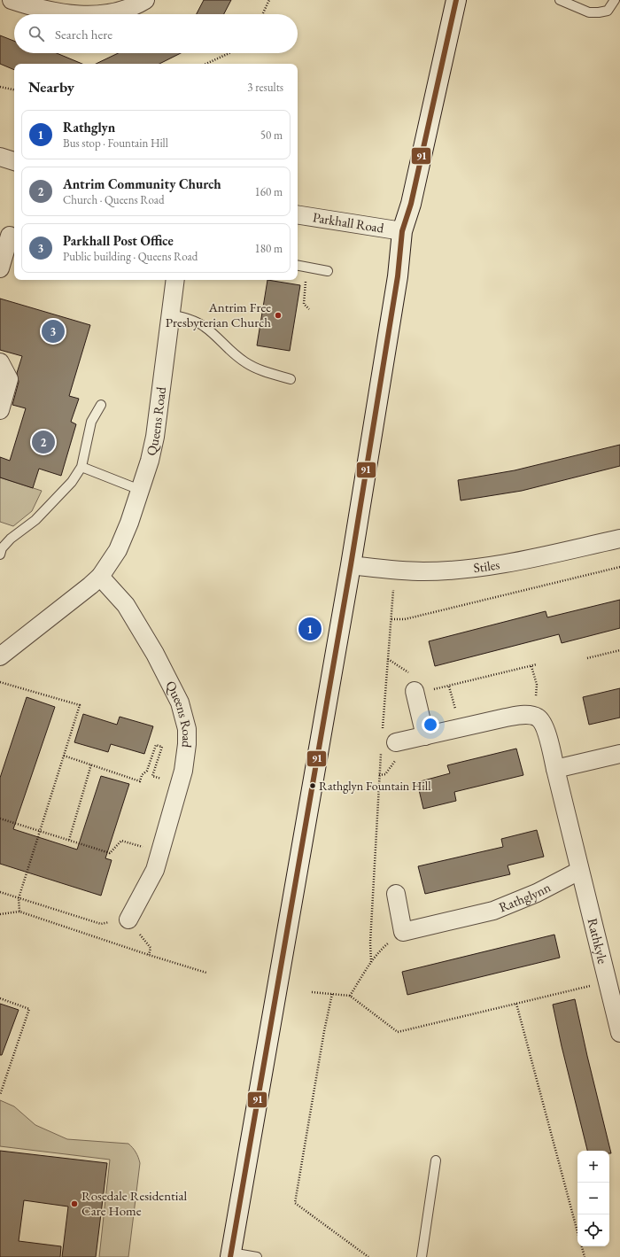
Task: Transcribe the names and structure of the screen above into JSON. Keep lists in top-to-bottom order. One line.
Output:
{"streets":{"street":["Parkhall Road","Queens Road","Stiles","Rathglynn","Rathkyle"]},"crossings":[["Rathglynn","Rathkyle"]],"places":["Antrim Free Presbyterian Church","Rathglyn Fountain Hill","Rosedale Residential Care Home"],"lines":["transit line 91"],"page":{"search":"Search here","heading":["Nearby","3 results"],"list":[{"mark":"1","name":"Rathglyn","note":"Bus stop · Fountain Hill","value":"50 m"},{"mark":"2","name":"Antrim Community Church","note":"Church · Queens Road","value":"160 m"},{"mark":"3","name":"Parkhall Post Office","note":"Public building · Queens Road","value":"180 m"}],"pins":["3","2","1"],"map_buttons":["+","−"]}}
